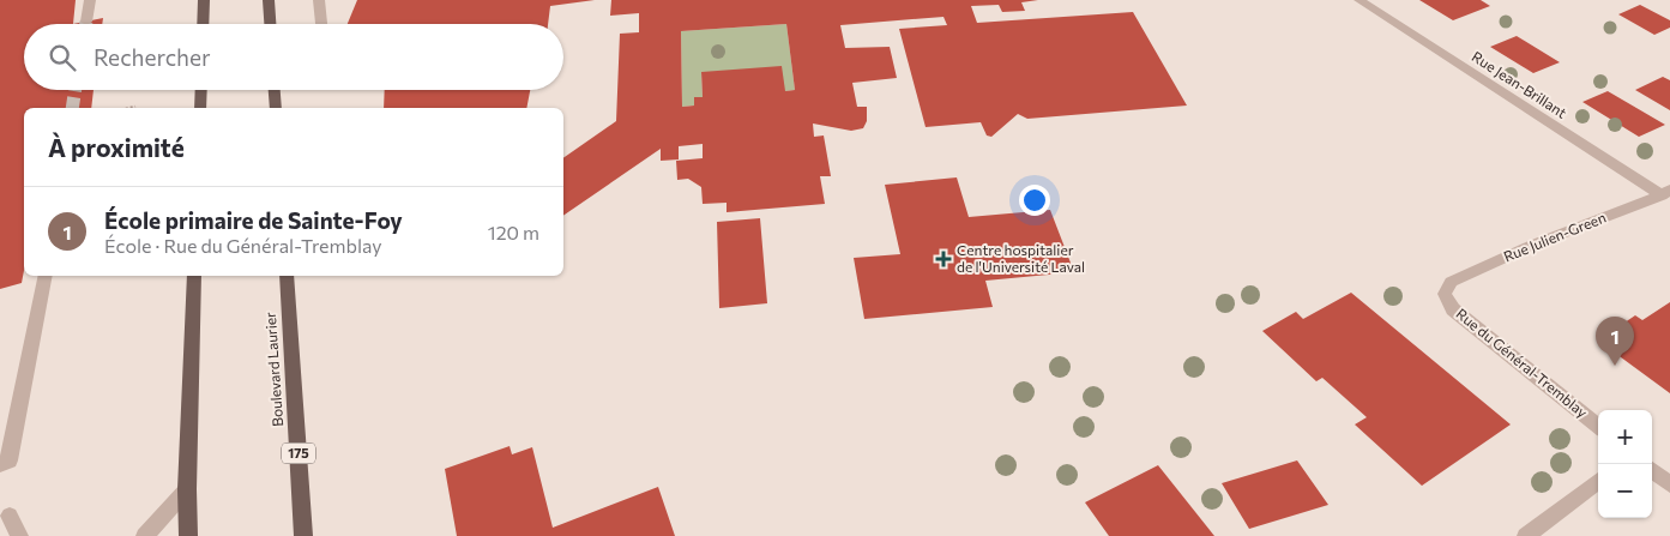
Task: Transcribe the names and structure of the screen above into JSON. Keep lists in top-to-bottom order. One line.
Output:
{"streets":{"main road":["Boulevard Laurier","175"],"street":["Rue Jean-Brillant","Rue Julien-Green","Rue du Général-Tremblay"]},"crossings":[["Rue Jean-Brillant","Rue Julien-Green"],["Rue Julien-Green","Rue du Général-Tremblay"]],"places":{"health":["Centre hospitalier de l'Université Laval"]},"page":{"search":"Rechercher","heading":"À proximité","list":[{"mark":"1","name":"École primaire de Sainte-Foy","note":"École · Rue du Général-Tremblay","value":"120 m"}],"pins":"1","map_buttons":["+","−"]}}
